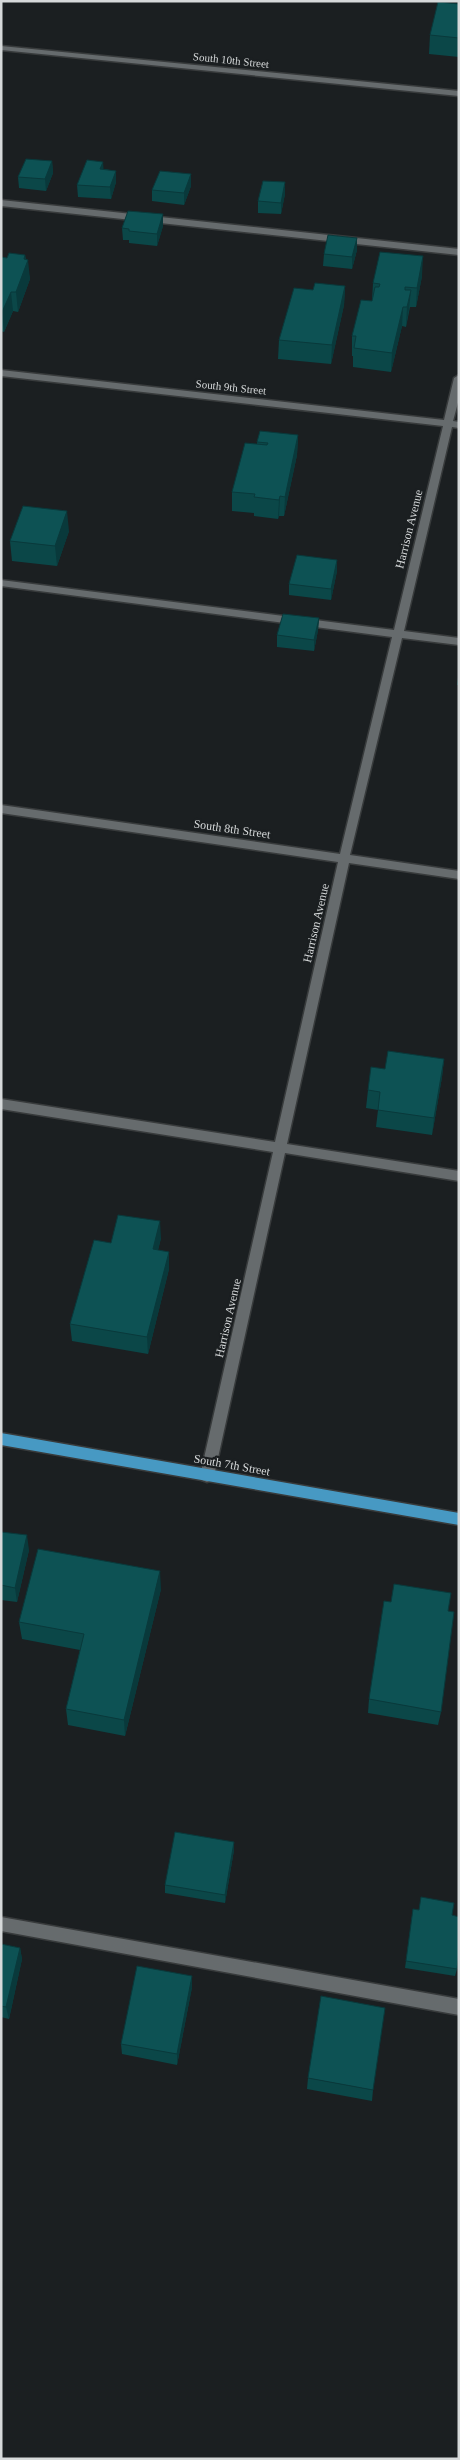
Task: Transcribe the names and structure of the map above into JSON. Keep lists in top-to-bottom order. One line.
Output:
{"streets":{"main road":["South 7th Street"],"street":["South 10th Street","South 9th Street","Harrison Avenue","South 8th Street"]},"crossings":[["South 9th Street","Harrison Avenue"],["Harrison Avenue","South 8th Street"],["Harrison Avenue","South 7th Street"]]}
